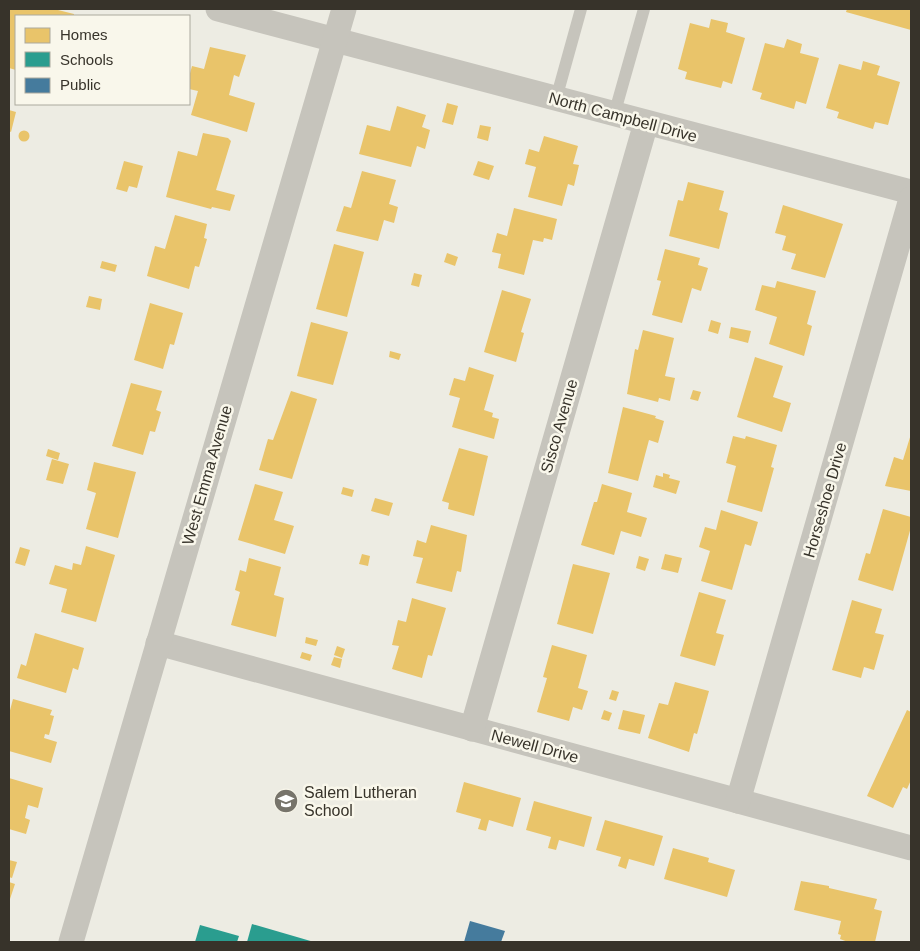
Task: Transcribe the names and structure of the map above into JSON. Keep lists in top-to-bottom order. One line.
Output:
{"streets":{"street":["North Campbell Drive","Sisco Avenue","West Emma Avenue","Horseshoe Drive","Newell Drive"]},"crossings":[["North Campbell Drive","Sisco Avenue"],["North Campbell Drive","West Emma Avenue"],["Sisco Avenue","Newell Drive"],["West Emma Avenue","Newell Drive"],["Horseshoe Drive","Newell Drive"]],"places":{"school or university":["Salem Lutheran School"]},"legend":["Homes","Schools","Public"]}
